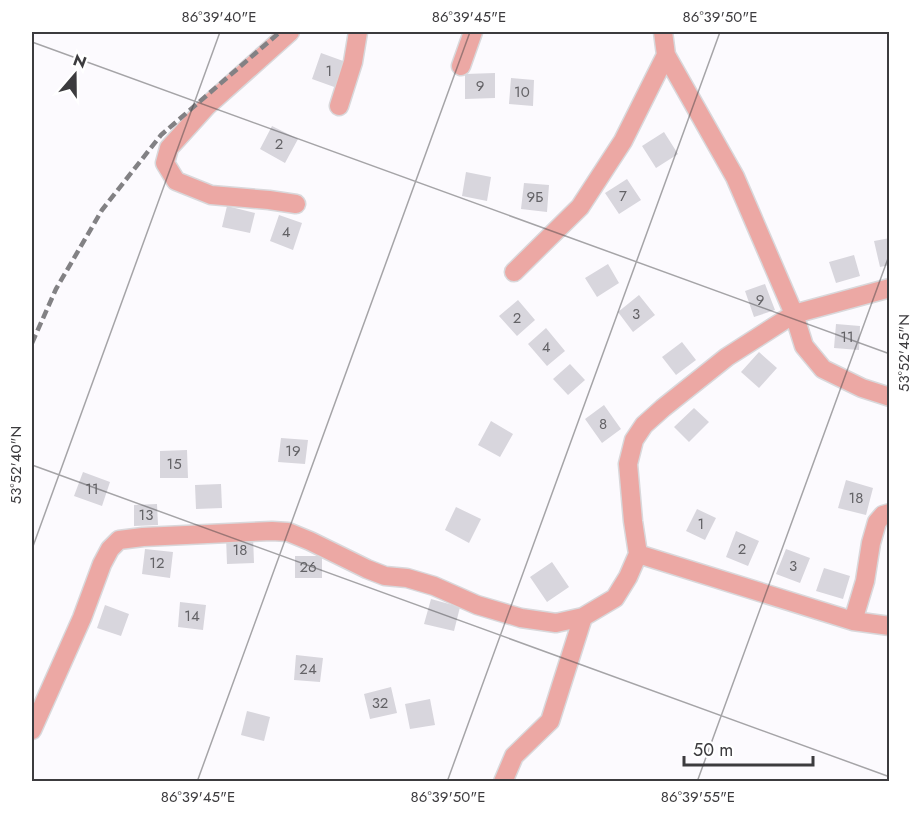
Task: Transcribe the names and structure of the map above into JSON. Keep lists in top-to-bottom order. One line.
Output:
{"house_numbers":["1","9","10","2","7","9Б","4","9","3","2","11","4","8","19","15","11","18","13","1","2","18","12","3","26","14","24","32"],"scale_bar":"50 m","north":"top","coordinates":["86°39'40\"E","86°39'45\"E","86°39'50\"E","53°52'45\"N","53°52'40\"N","86°39'55\"E"]}
